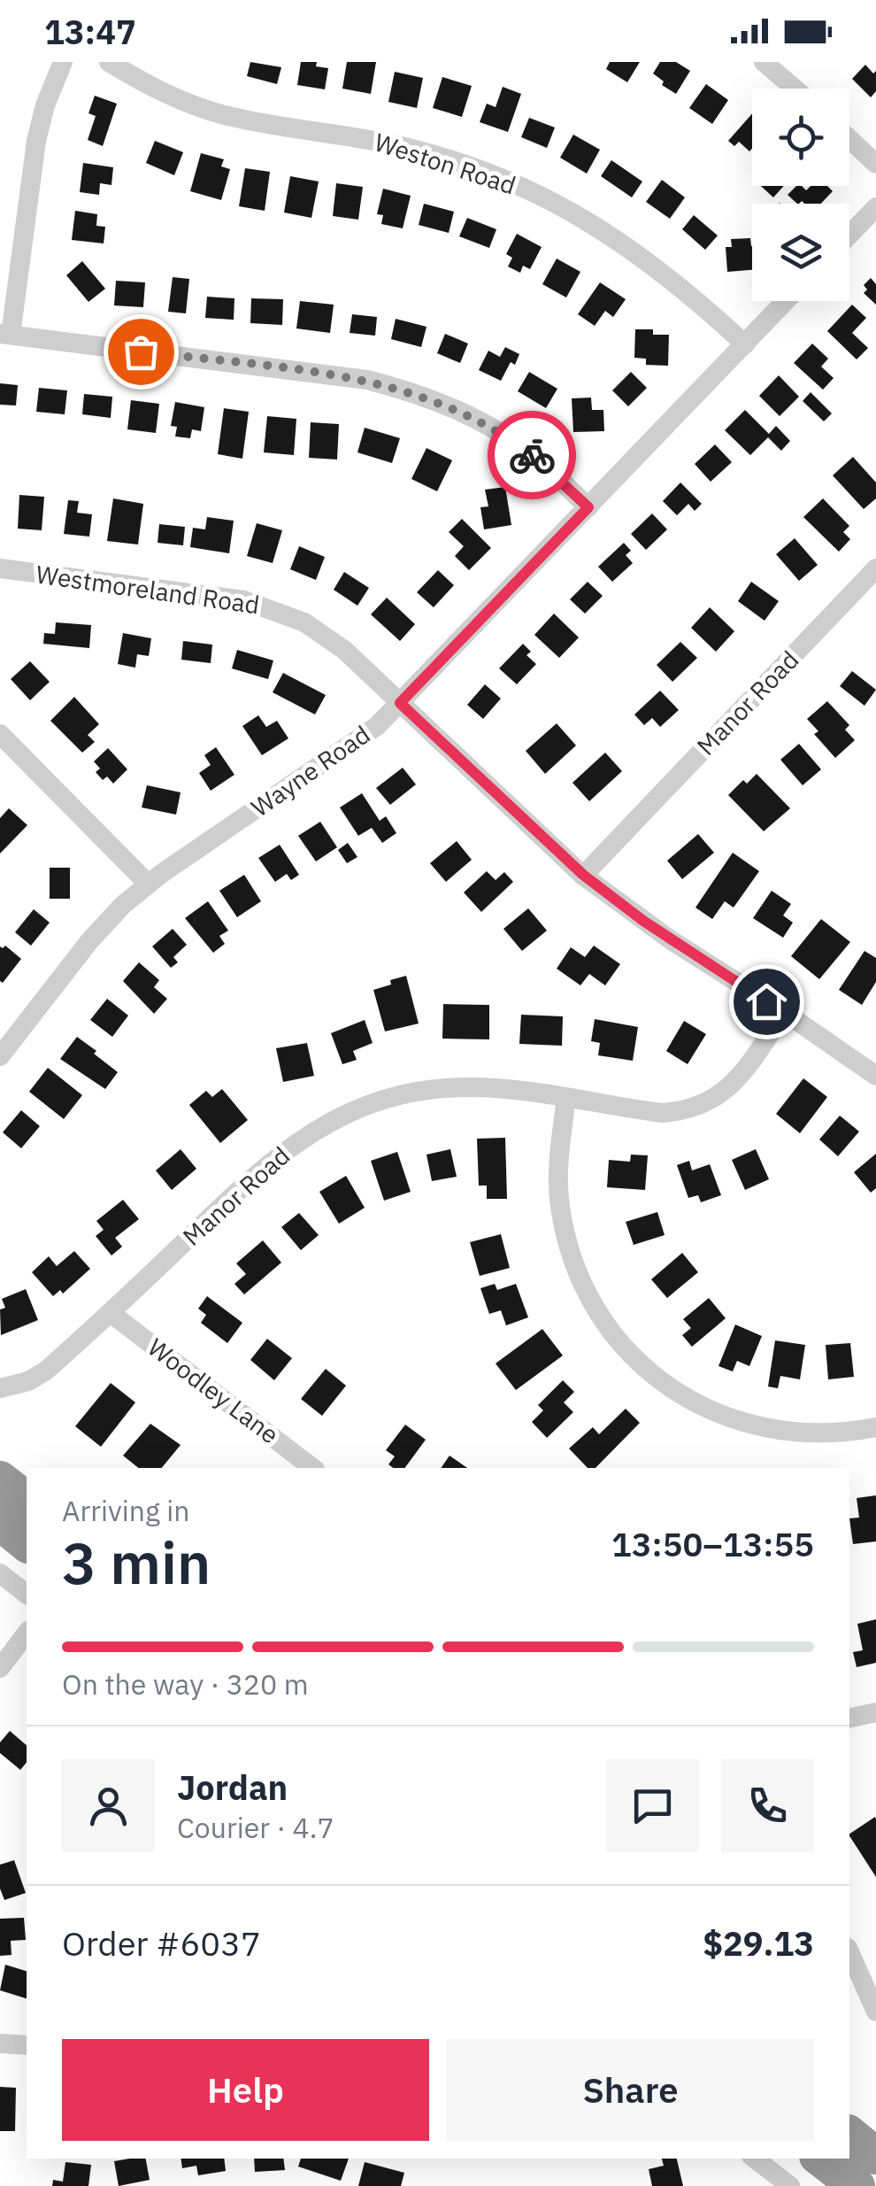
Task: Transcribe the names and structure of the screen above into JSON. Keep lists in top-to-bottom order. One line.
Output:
{"streets":{"street":["Weston Road","Westmoreland Road","Manor Road","Wayne Road","Woodley Lane"]},"crossings":[["Weston Road","Wayne Road"],["Westmoreland Road","Manor Road"],["Westmoreland Road","Wayne Road"],["Manor Road","Woodley Lane"]],"page":{"status":"13:47","heading":["3 min","Arriving in","13:50–13:55"],"panel":["Jordan","Courier · 4.7","Order #6037","$29.13"],"bar":"On the way · 320 m","buttons":["Help","Share"]}}
